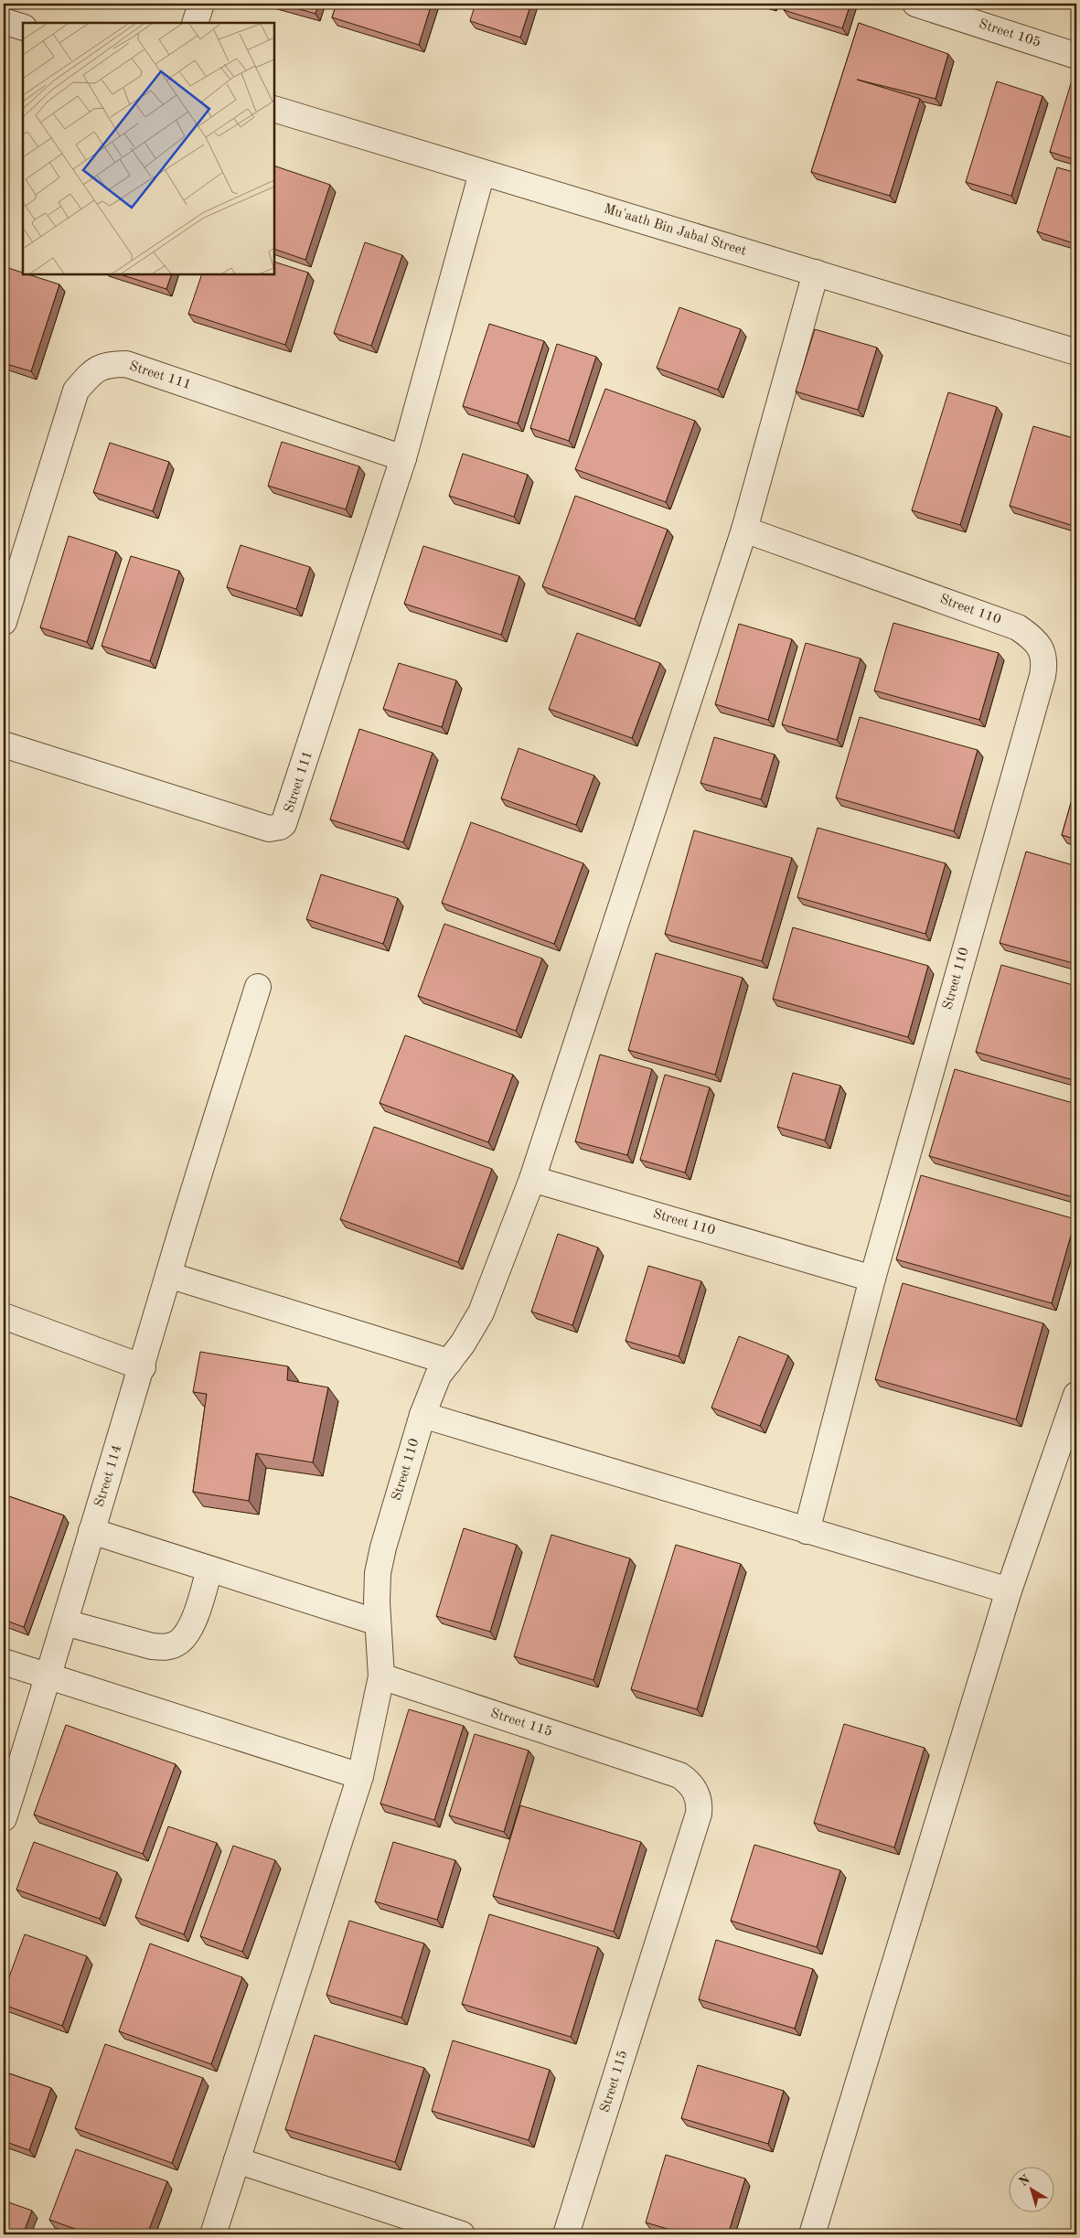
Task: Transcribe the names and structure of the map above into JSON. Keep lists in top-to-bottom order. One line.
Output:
{"streets":{"street":["Street 105","Mu'aath Bin Jabal Street","Street 111","Street 110","Street 114","Street 115"]},"crossings":[["Mu'aath Bin Jabal Street","Street 111"],["Mu'aath Bin Jabal Street","Street 110"],["Street 110","Street 115"]],"north":"top left"}
